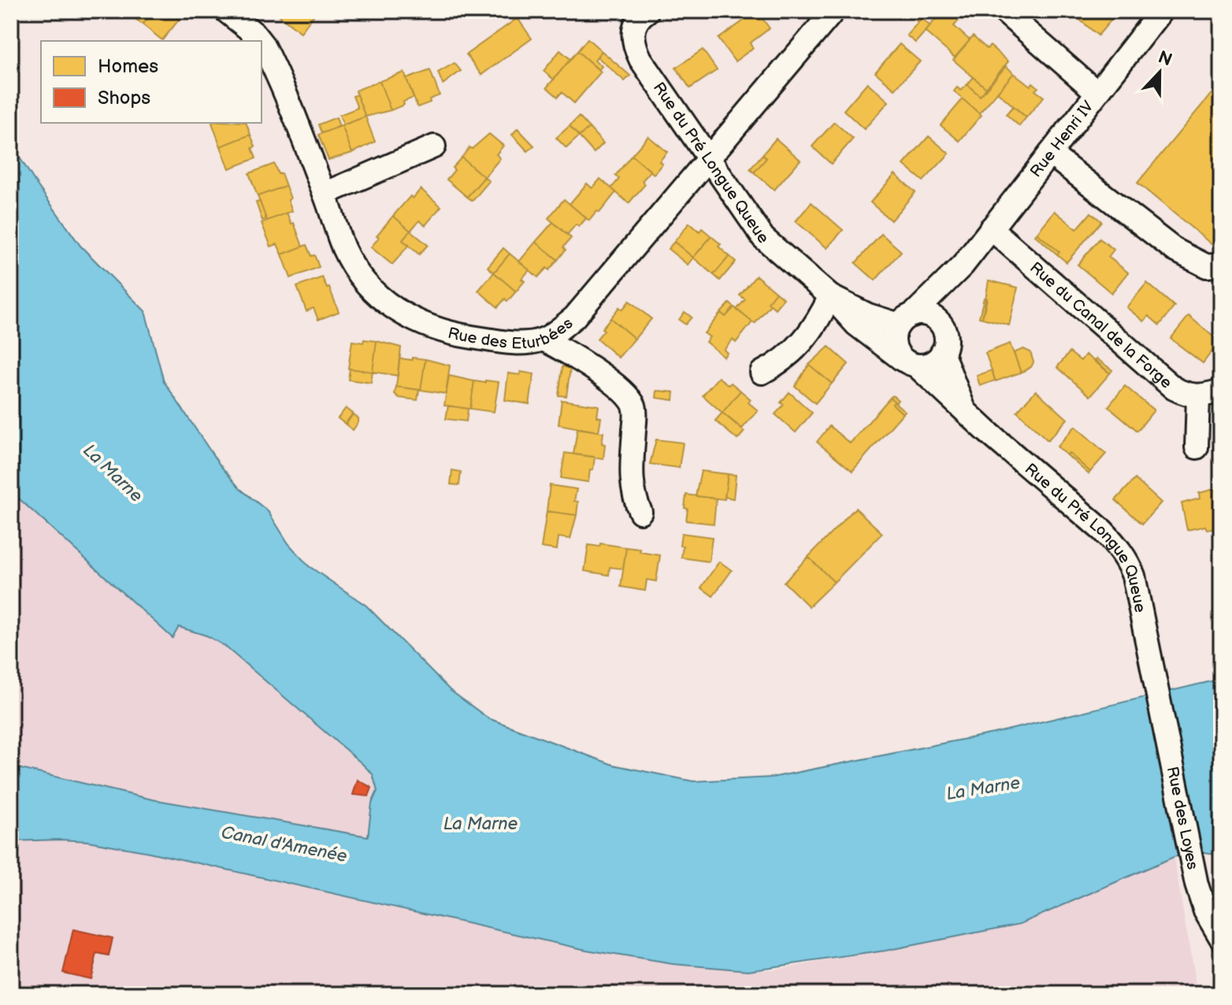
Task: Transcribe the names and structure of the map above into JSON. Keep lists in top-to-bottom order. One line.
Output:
{"streets":{"street":["Rue Henri IV","Rue du Pré Longue Queue","Rue des Eturbées","Rue du Canal de la Forge","Rue des Loyes"]},"crossings":[["Rue Henri IV","Rue du Pré Longue Queue"],["Rue Henri IV","Rue du Canal de la Forge"],["Rue du Pré Longue Queue","Rue des Eturbées"],["Rue du Pré Longue Queue","Rue des Loyes"]],"water":["La Marne","Canal d'Amenée"],"legend":["Homes","Shops"],"north":"top"}
